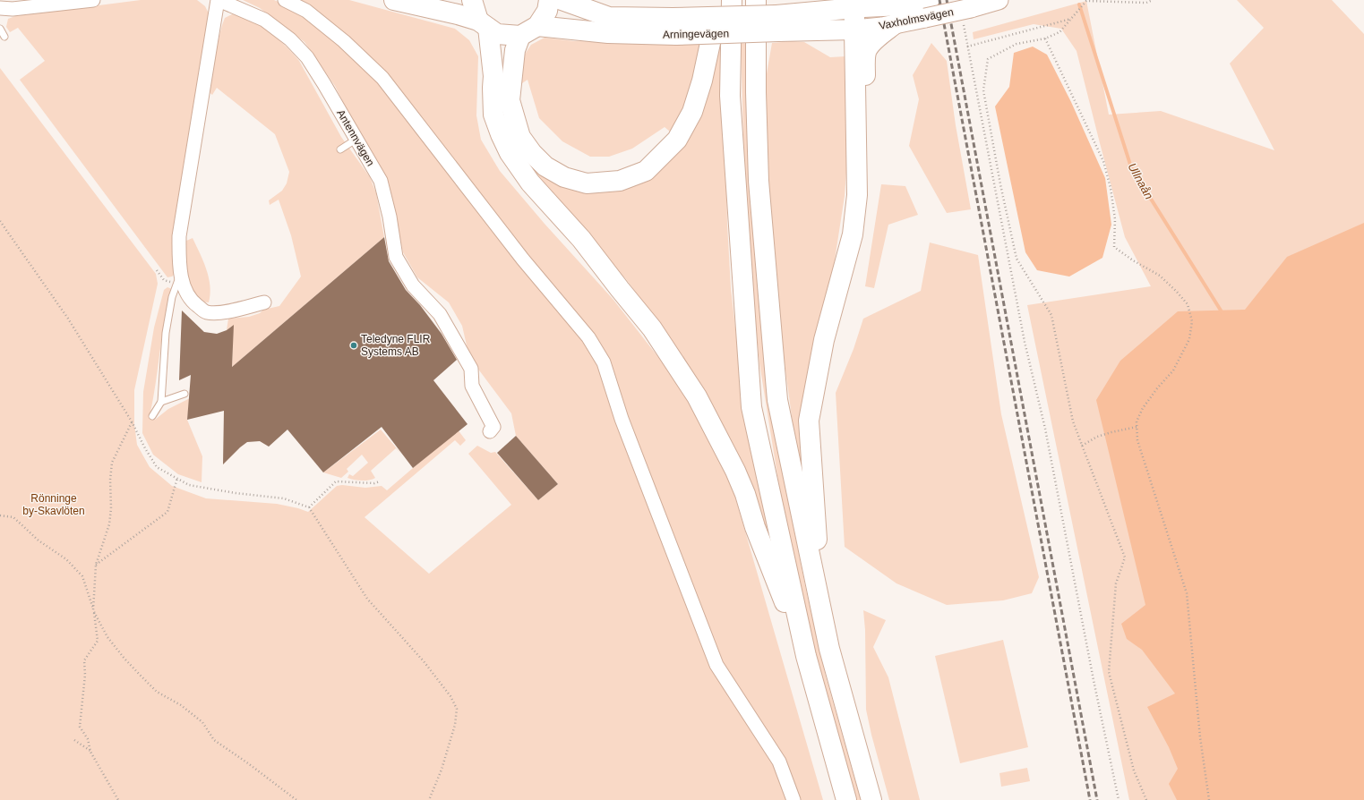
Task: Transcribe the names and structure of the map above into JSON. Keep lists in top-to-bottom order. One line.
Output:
{"streets":{"main road":["Vaxholmsvägen","Arningevägen"],"street":["Antennvägen"]},"crossings":[["Vaxholmsvägen","Arningevägen"]],"water":["Ullnaån"],"parks":["Rönninge by-Skavlöten"],"places":["Teledyne FLIR Systems AB"]}
